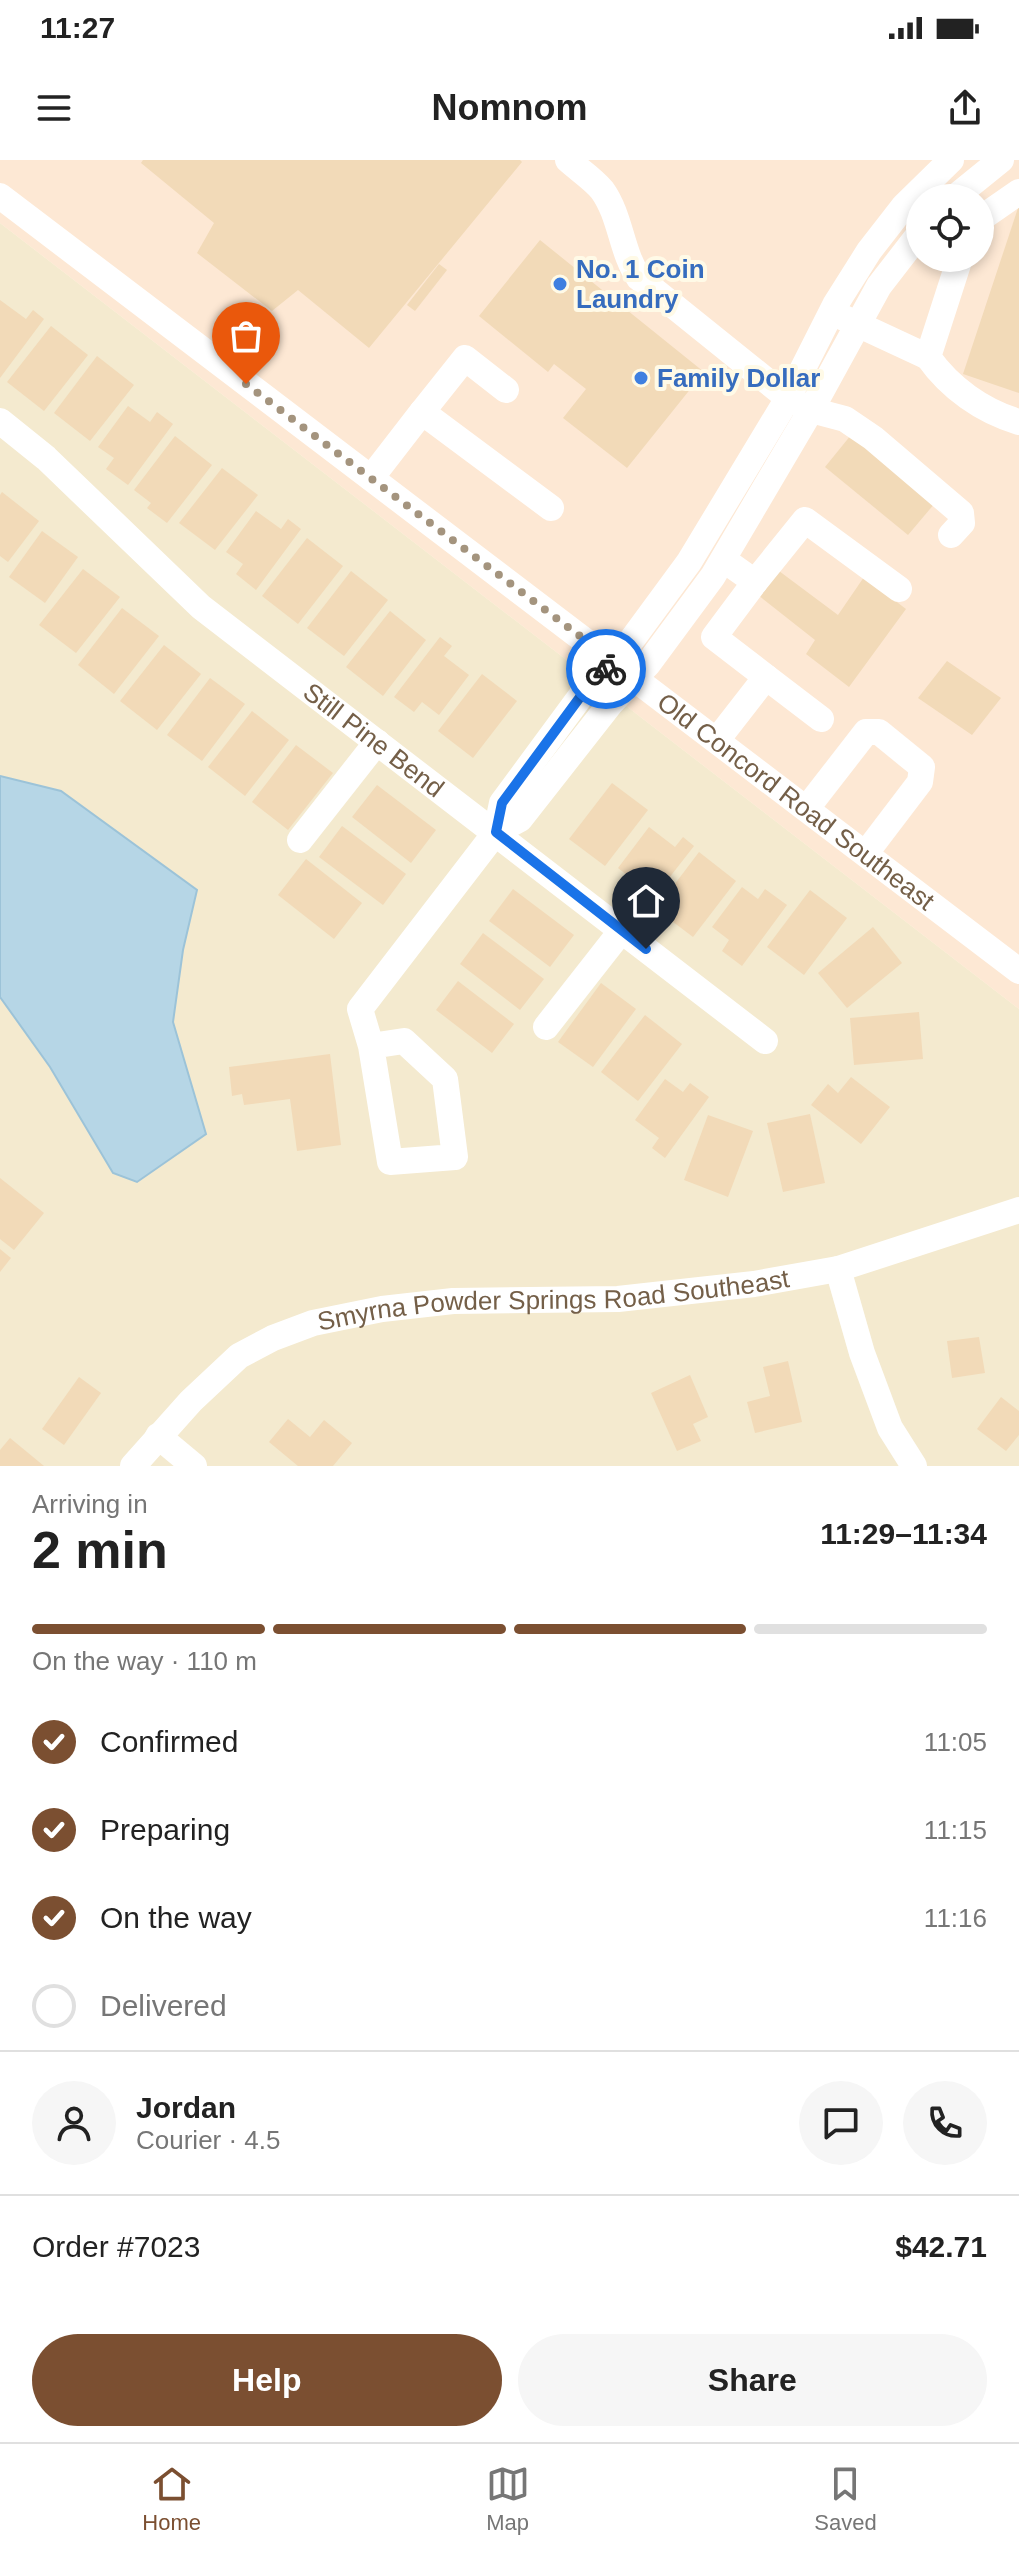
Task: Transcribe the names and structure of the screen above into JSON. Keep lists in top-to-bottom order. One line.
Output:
{"streets":{"street":["Still Pine Bend","Old Concord Road Southeast","Smyrna Powder Springs Road Southeast"]},"places":["No. 1 Coin Laundry","Family Dollar"],"page":{"status":"11:27","header":"Nomnom","heading":["2 min","Arriving in","11:29–11:34"],"panel":["Jordan","Courier · 4.5","Order #7023","$42.71"],"bar":"On the way · 110 m","list":[["Confirmed","11:05"],["Preparing","11:15"],["On the way","11:16"],"Delivered"],"buttons":["Help","Share"],"tabs":["Home","Map","Saved"]}}
